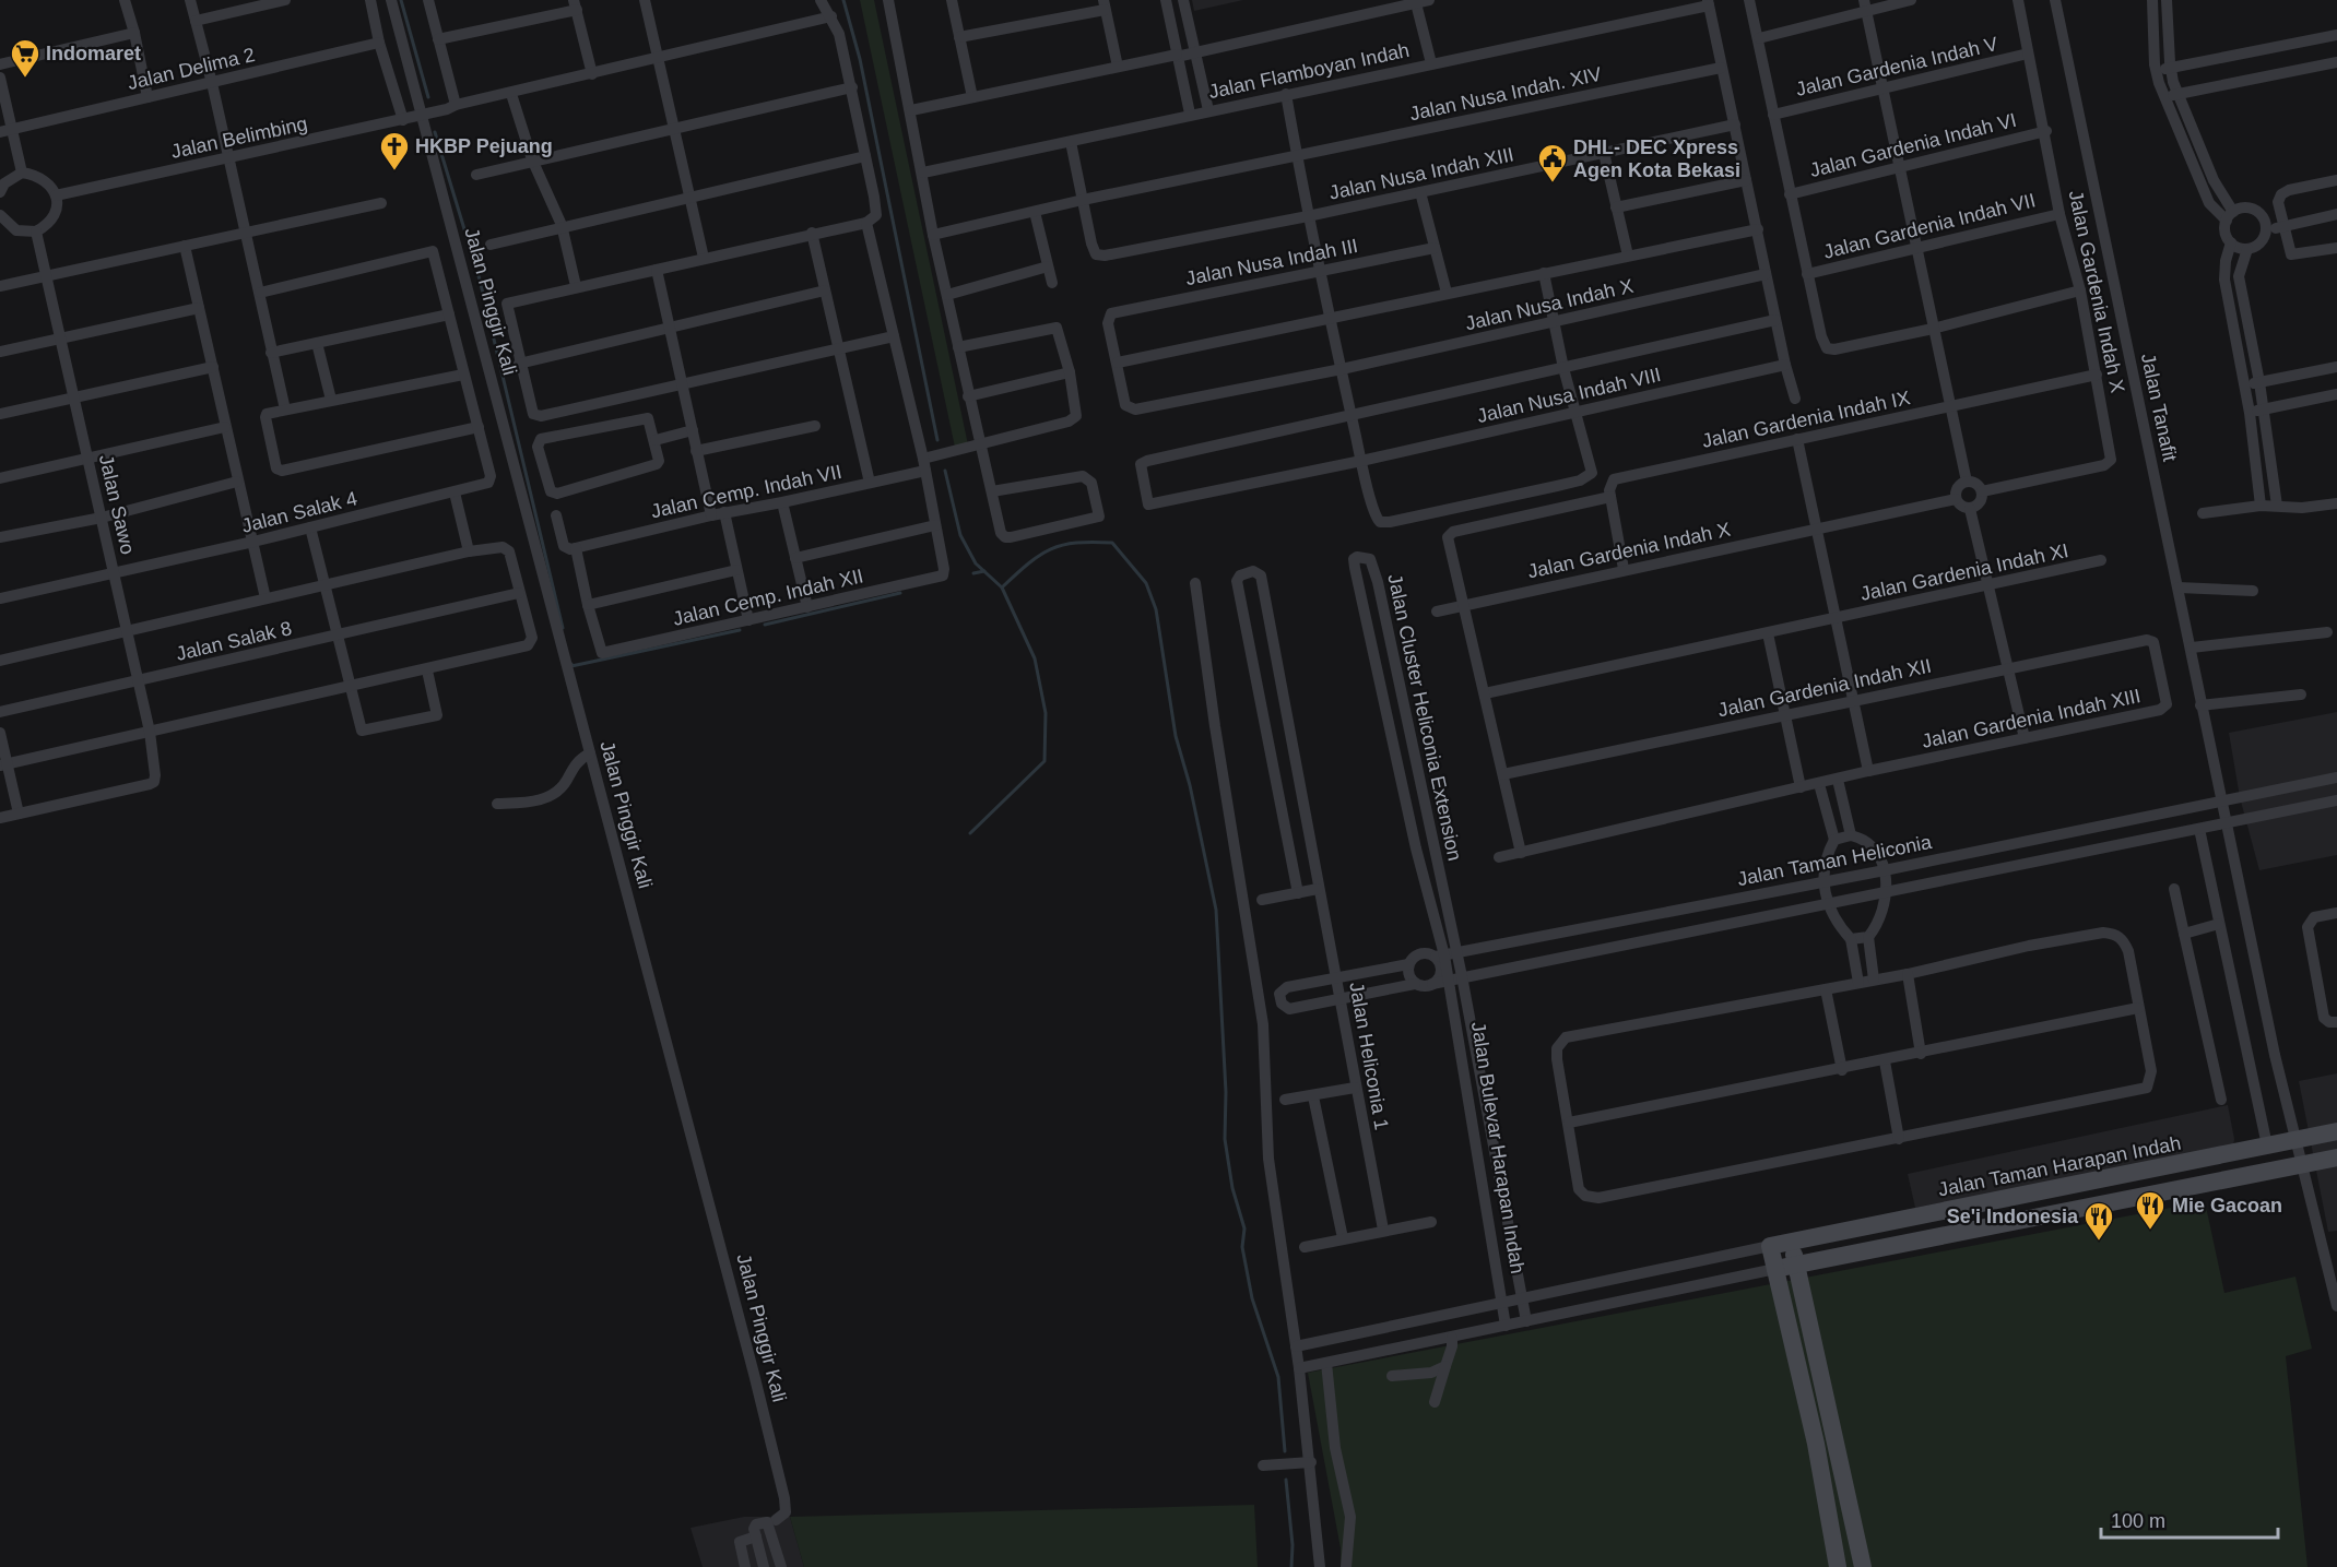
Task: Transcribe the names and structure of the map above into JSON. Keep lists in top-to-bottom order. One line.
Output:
{"streets":{"street":["Jalan Gardenia Indah V","Jalan Delima 2","Jalan Flamboyan Indah","Jalan Nusa Indah. XIV","Jalan Belimbing","Jalan Gardenia Indah VI","Jalan Nusa Indah XIII","Jalan Gardenia Indah VII","Jalan Nusa Indah III","Jalan Gardenia Indah X","Jalan Pinggir Kali","Jalan Nusa Indah X","Jalan Nusa Indah VIII","Jalan Tanafit","Jalan Gardenia Indah IX","Jalan Cemp. Indah VII","Jalan Sawo","Jalan Salak 4","Jalan Gardenia Indah XI","Jalan Cemp. Indah XII","Jalan Salak 8","Jalan Gardenia Indah XII","Jalan Cluster Heliconia Extension","Jalan Gardenia Indah XIII","Jalan Taman Heliconia","Jalan Heliconia 1","Jalan Bulevar Harapan Indah","Jalan Taman Harapan Indah"]},"crossings":[["Jalan Gardenia Indah V","Jalan Gardenia Indah X"],["Jalan Nusa Indah. XIV","Jalan Nusa Indah XIII"],["Jalan Belimbing","Jalan Pinggir Kali"],["Jalan Gardenia Indah VI","Jalan Gardenia Indah X"],["Jalan Gardenia Indah VII","Jalan Gardenia Indah X"],["Jalan Nusa Indah III","Jalan Nusa Indah X"],["Jalan Gardenia Indah X","Jalan Gardenia Indah IX"],["Jalan Tanafit","Jalan Taman Heliconia"],["Jalan Tanafit","Jalan Taman Harapan Indah"],["Jalan Cemp. Indah VII","Jalan Cemp. Indah XII"],["Jalan Sawo","Jalan Salak 4"],["Jalan Sawo","Jalan Salak 8"],["Jalan Gardenia Indah XII","Jalan Gardenia Indah XIII"],["Jalan Cluster Heliconia Extension","Jalan Taman Heliconia"],["Jalan Cluster Heliconia Extension","Jalan Bulevar Harapan Indah"],["Jalan Taman Heliconia","Jalan Bulevar Harapan Indah"]],"places":{"supermarket":["Indomaret"],"church":["HKBP Pejuang"],"public building":["DHL- DEC Xpress Agen Kota Bekasi"],"restaurant":["Mie Gacoan","Se'i Indonesia"]},"scale_bar":"100 m"}
